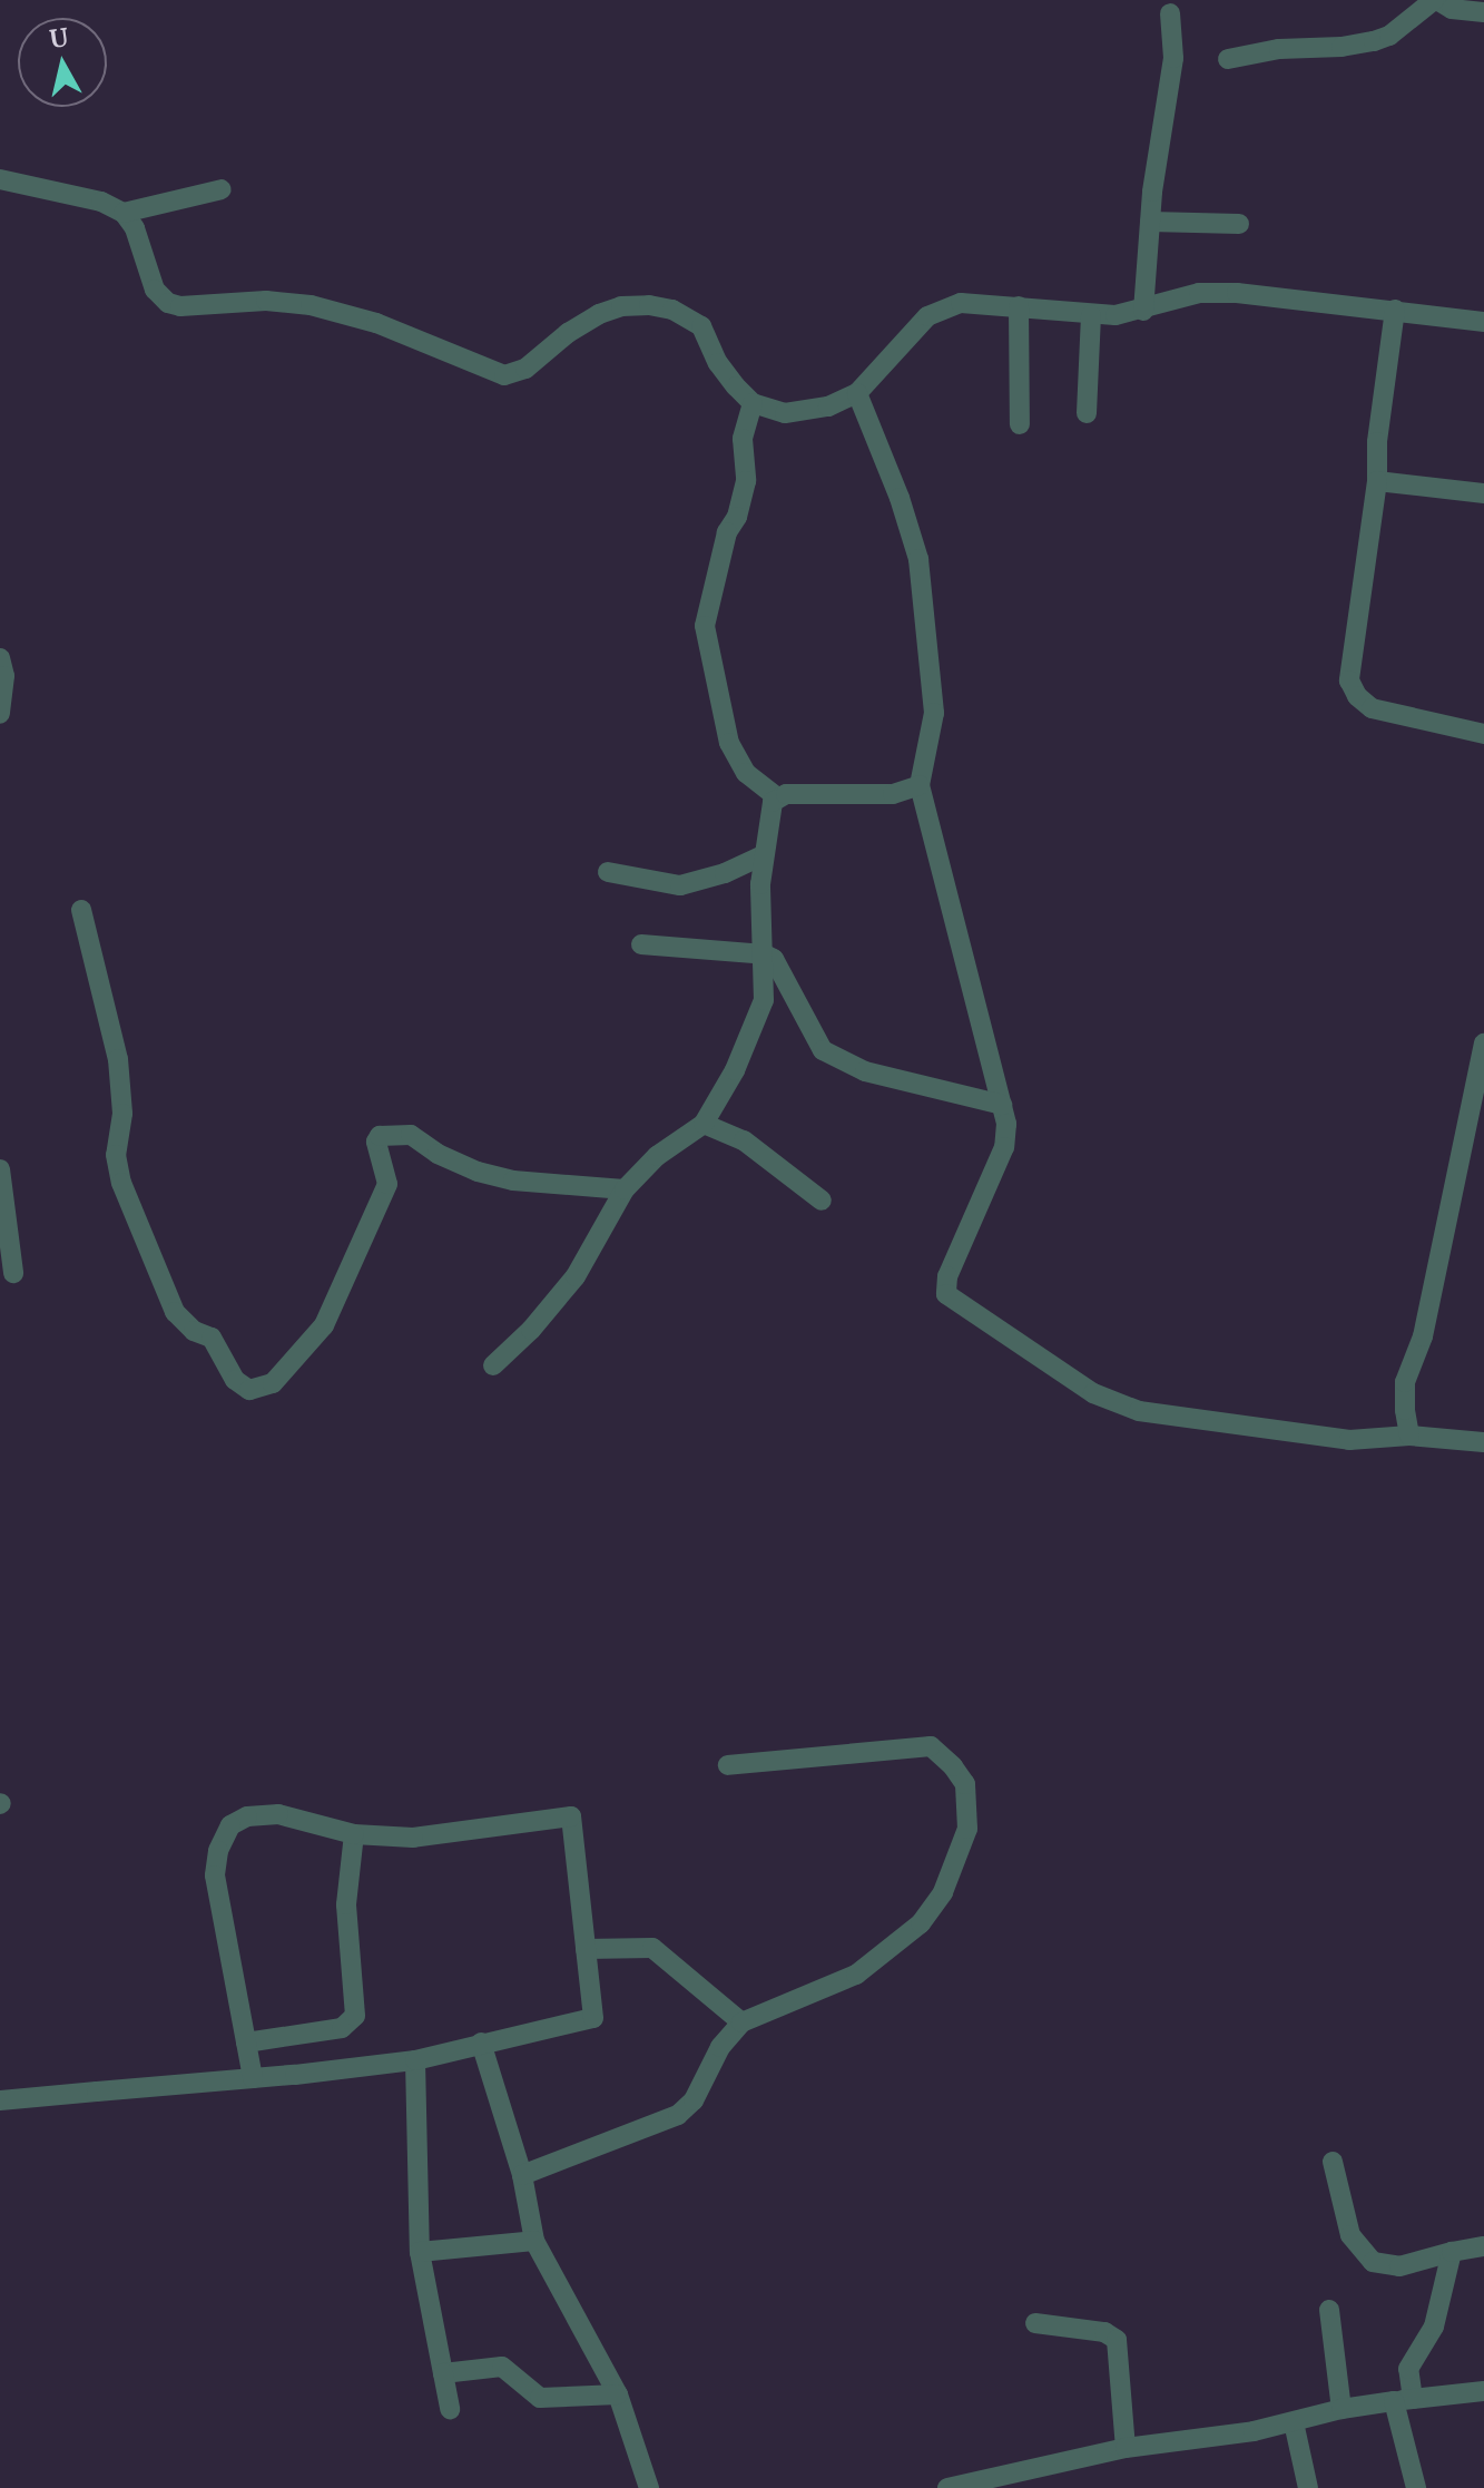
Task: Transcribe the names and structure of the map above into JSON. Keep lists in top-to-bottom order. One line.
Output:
{"north":"top"}
